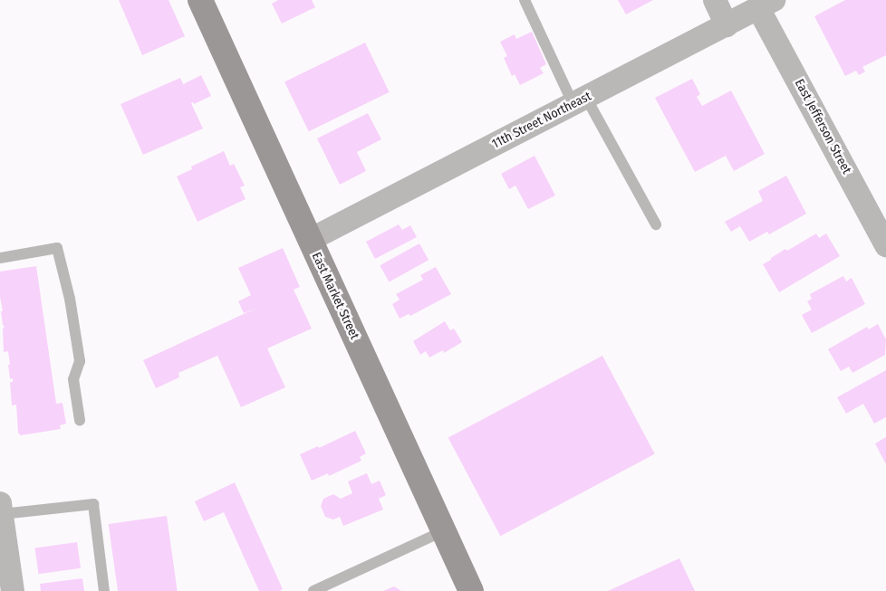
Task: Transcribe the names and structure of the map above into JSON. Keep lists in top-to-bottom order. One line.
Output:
{"streets":{"main road":["East Market Street"],"street":["11th Street Northeast","East Jefferson Street"]},"crossings":[["11th Street Northeast","East Jefferson Street"],["11th Street Northeast","East Market Street"]]}
